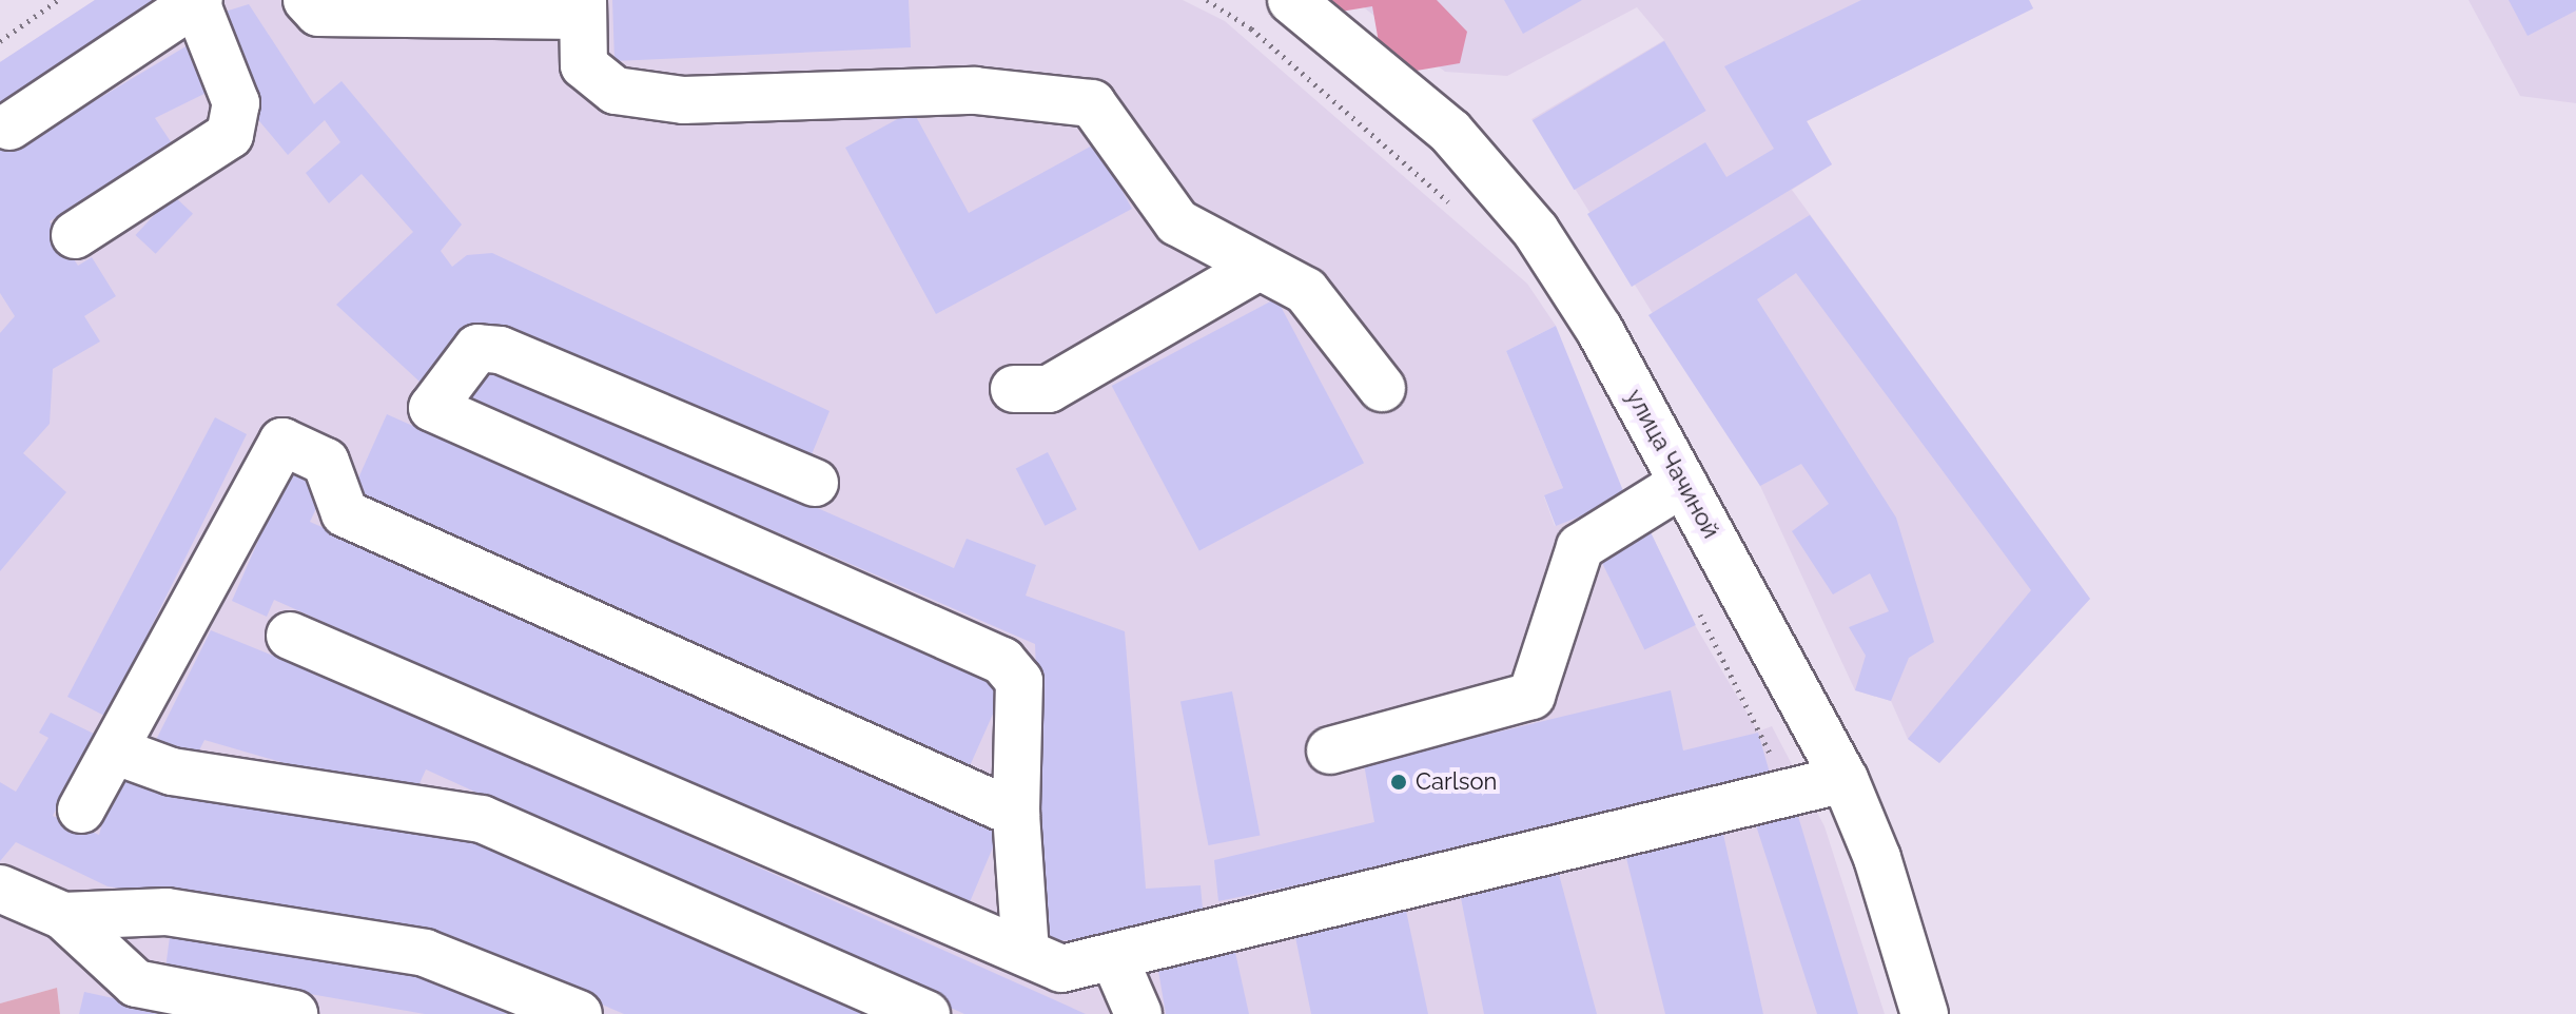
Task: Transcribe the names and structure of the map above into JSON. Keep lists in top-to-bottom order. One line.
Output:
{"streets":{"street":["улица Чачиной"]},"places":["Carlson"]}
